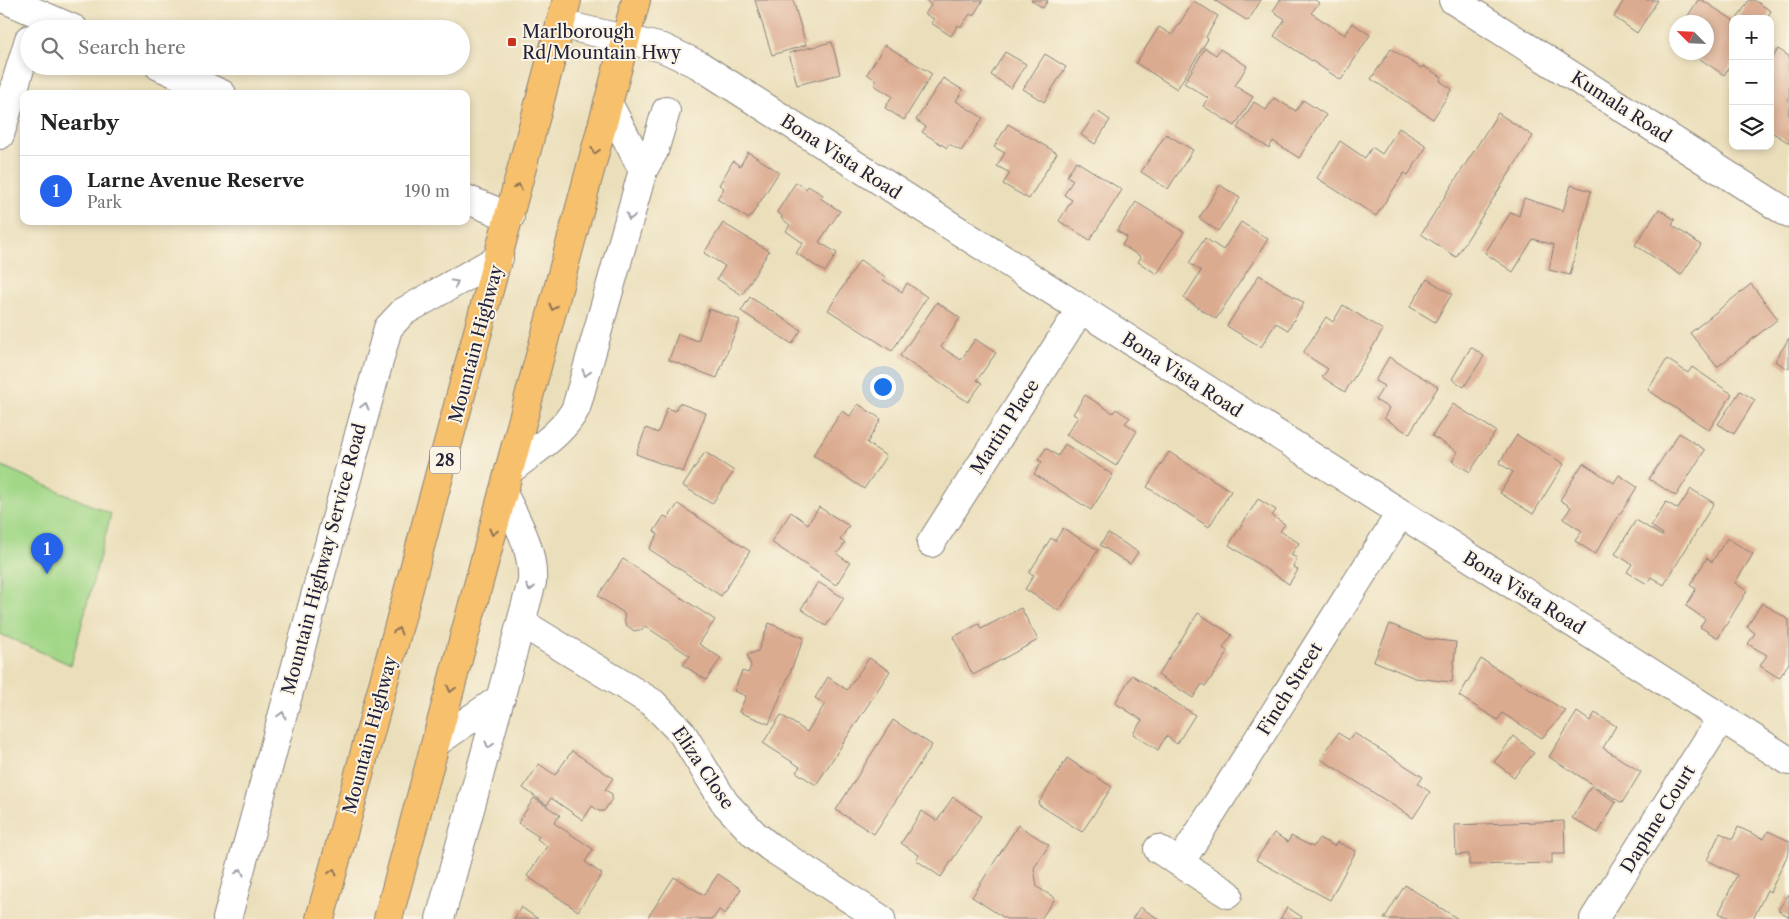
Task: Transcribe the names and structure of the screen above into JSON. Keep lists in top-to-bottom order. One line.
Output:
{"streets":{"main road":["Mountain Highway","28"],"street":["Kumala Road","Bona Vista Road","Martin Place","Mountain Highway Service Road","Finch Street","Eliza Close","Daphne Court"]},"crossings":[["Bona Vista Road","Mountain Highway"],["Bona Vista Road","Martin Place"],["Bona Vista Road","Finch Street"],["Bona Vista Road","Daphne Court"],["Mountain Highway","Mountain Highway Service Road"]],"places":{"transit":["Marlborough Rd/Mountain Hwy"]},"north":"top left","page":{"map_buttons":["+","−"],"search":"Search here","heading":"Nearby","list":[{"mark":"1","name":"Larne Avenue Reserve","note":"Park","value":"190 m"}],"pins":"1"}}
